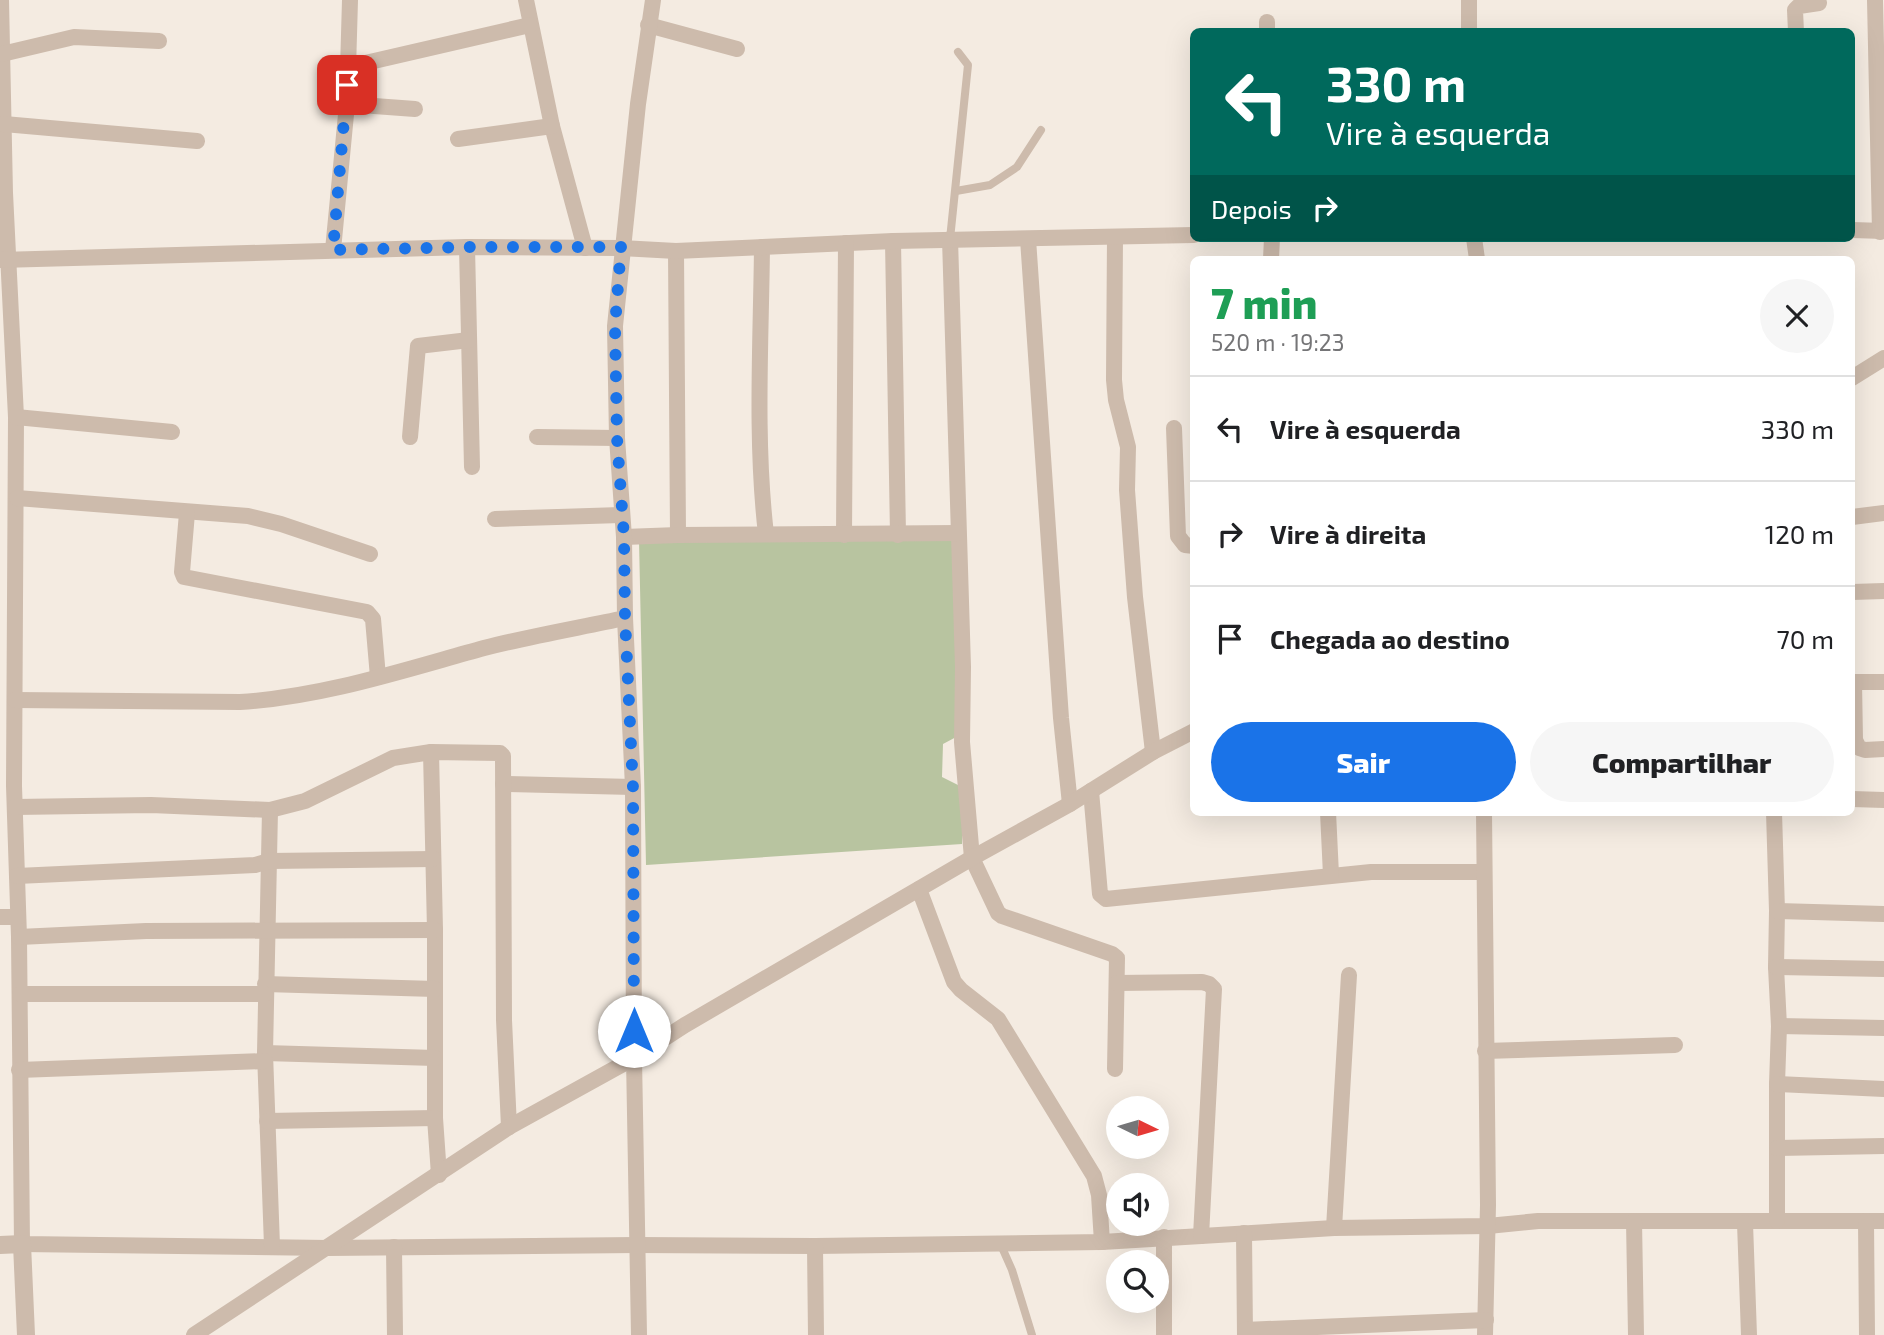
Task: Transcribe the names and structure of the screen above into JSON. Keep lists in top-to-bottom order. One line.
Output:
{"north":"right","page":{"turn":["330 m","Vire à esquerda"],"then":"Depois","heading":["7 min","520 m · 19:23"],"list":[{"name":"Vire à esquerda","value":"330 m"},{"name":"Vire à direita","value":"120 m"},{"name":"Chegada ao destino","value":"70 m"}],"buttons":["Sair","Compartilhar"]}}
